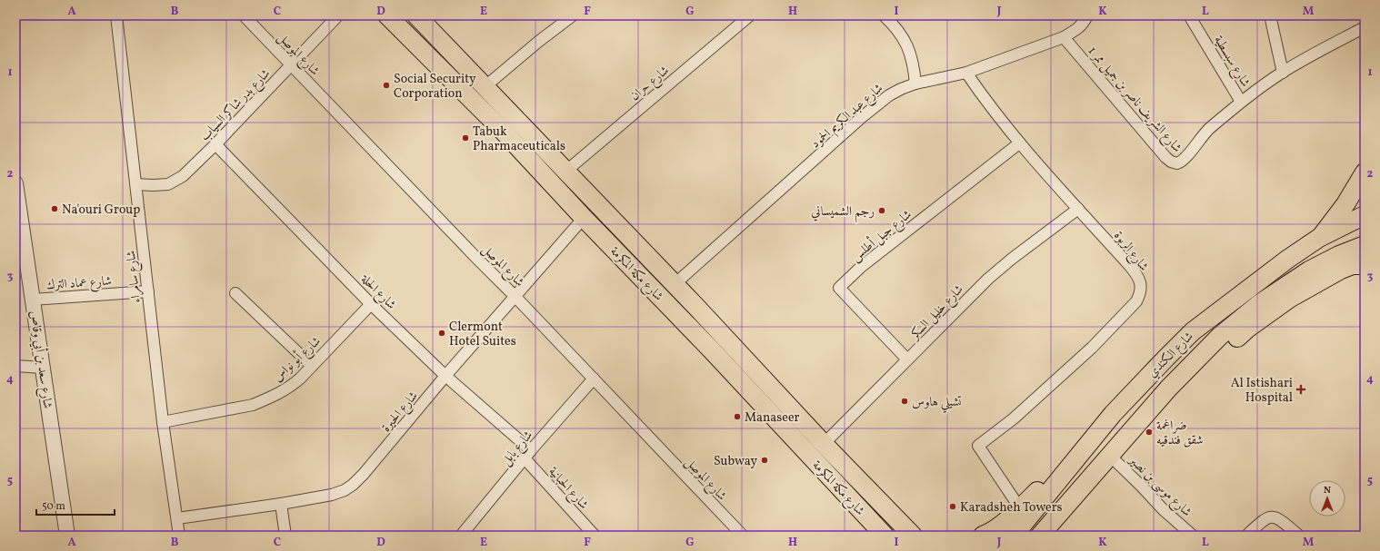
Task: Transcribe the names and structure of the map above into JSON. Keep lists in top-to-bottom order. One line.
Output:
{"streets":{"main road":["شارع مكة المكرمة","شارع الكندي"],"street":["شارع الموصل","شارع سبسطية","شارع حران","شارع الشريف ناصر بن جميل ممر 1","شارع بدر شاكر السياب","شارع عبد الكريم الحمود","شارع جبل أطلس","شارع الربوة","شارع سامراء","شارع عماد الترك","شارع الحلة","شارع خليل السكر","شارع أبو نواس","شارع سعد بن أبي وقاص","شارع الحيرة","شارع بابل","شارع موسى بن نصير","شارع الحبانية"]},"crossings":[["شارع الموصل","شارع بدر شاكر السياب"],["شارع الموصل","شارع الحيرة"],["شارع الموصل","شارع بابل"],["شارع سبسطية","شارع الشريف ناصر بن جميل ممر 1"],["شارع حران","شارع مكة المكرمة"],["شارع الشريف ناصر بن جميل ممر 1","شارع عبد الكريم الحمود"],["شارع بدر شاكر السياب","شارع سامراء"],["شارع بدر شاكر السياب","شارع الحلة"],["شارع عبد الكريم الحمود","شارع الربوة"],["شارع عبد الكريم الحمود","شارع مكة المكرمة"],["شارع جبل أطلس","شارع الربوة"],["شارع جبل أطلس","شارع خليل السكر"],["شارع الربوة","شارع خليل السكر"],["شارع مكة المكرمة","شارع خليل السكر"],["شارع مكة المكرمة","شارع الحيرة"],["شارع سامراء","شارع عماد الترك"],["شارع سامراء","شارع أبو نواس"],["شارع سامراء","شارع الحيرة"],["شارع عماد الترك","شارع سعد بن أبي وقاص"],["شارع الحلة","شارع أبو نواس"],["شارع الحلة","شارع الحيرة"],["شارع الحلة","شارع بابل"],["شارع الحلة","شارع الحبانية"],["شارع الكندي","شارع موسى بن نصير"],["شارع بابل","شارع الحبانية"]],"places":{"other":["Social Security Corporation","Tabuk Pharmaceuticals","Na'ouri Group","رجم الشميساني","Clermont Hotel Suites","تشيلي هاوس","Manaseer","ضراغمة شقق فندقيه","Subway","Karadsheh Towers"],"health":["Al Istishari Hospital"]},"scale_bar":"50 m","north":"top","grid":{"columns":["A","B","C","D","E","F","G","H","I","J","K","L","M"],"rows":["1","2","3","4","5"]}}
